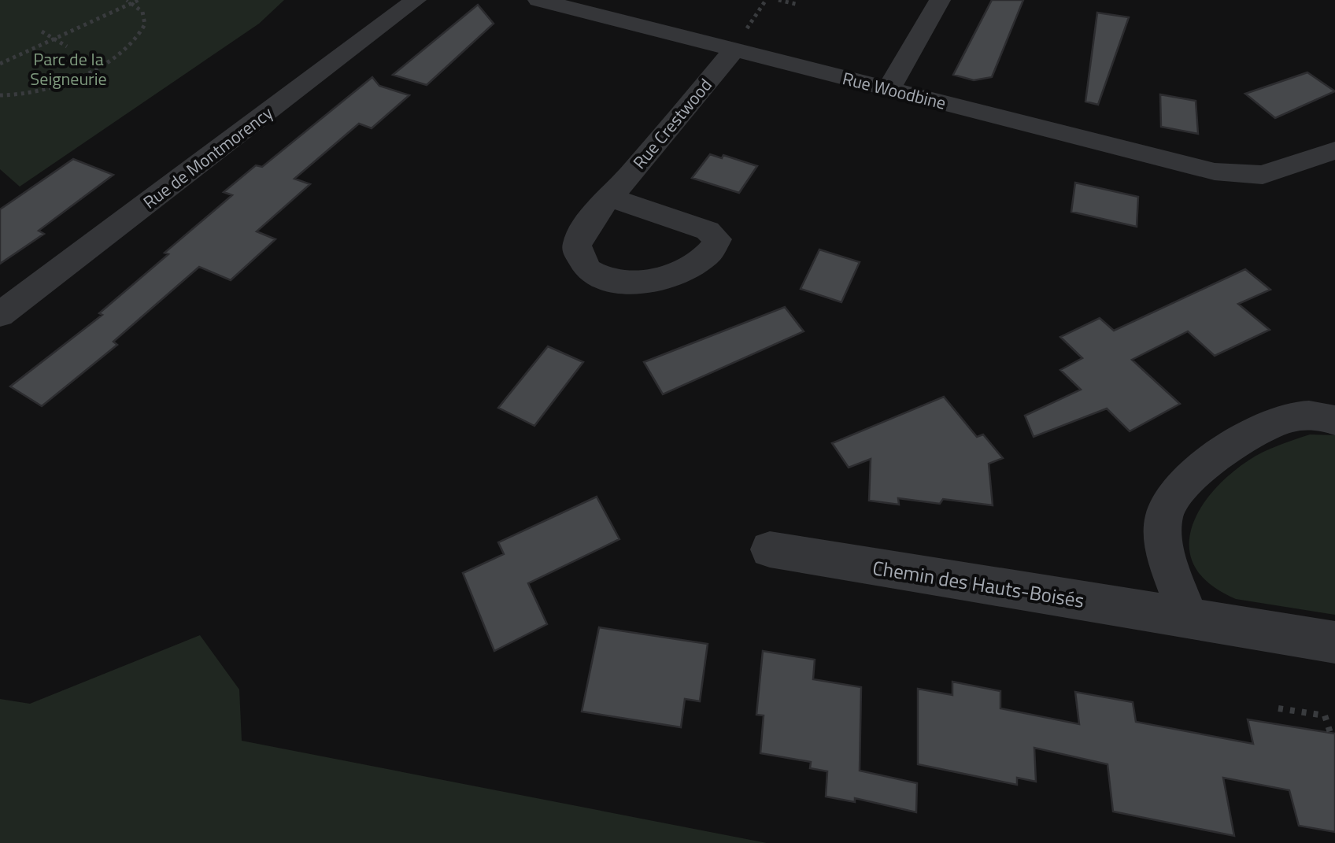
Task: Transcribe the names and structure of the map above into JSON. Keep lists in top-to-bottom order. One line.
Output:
{"streets":{"street":["Rue Woodbine","Rue Crestwood","Rue de Montmorency","Chemin des Hauts-Boisés"]},"crossings":[["Rue Woodbine","Rue Crestwood"]],"parks":["Parc de la Seigneurie"]}
